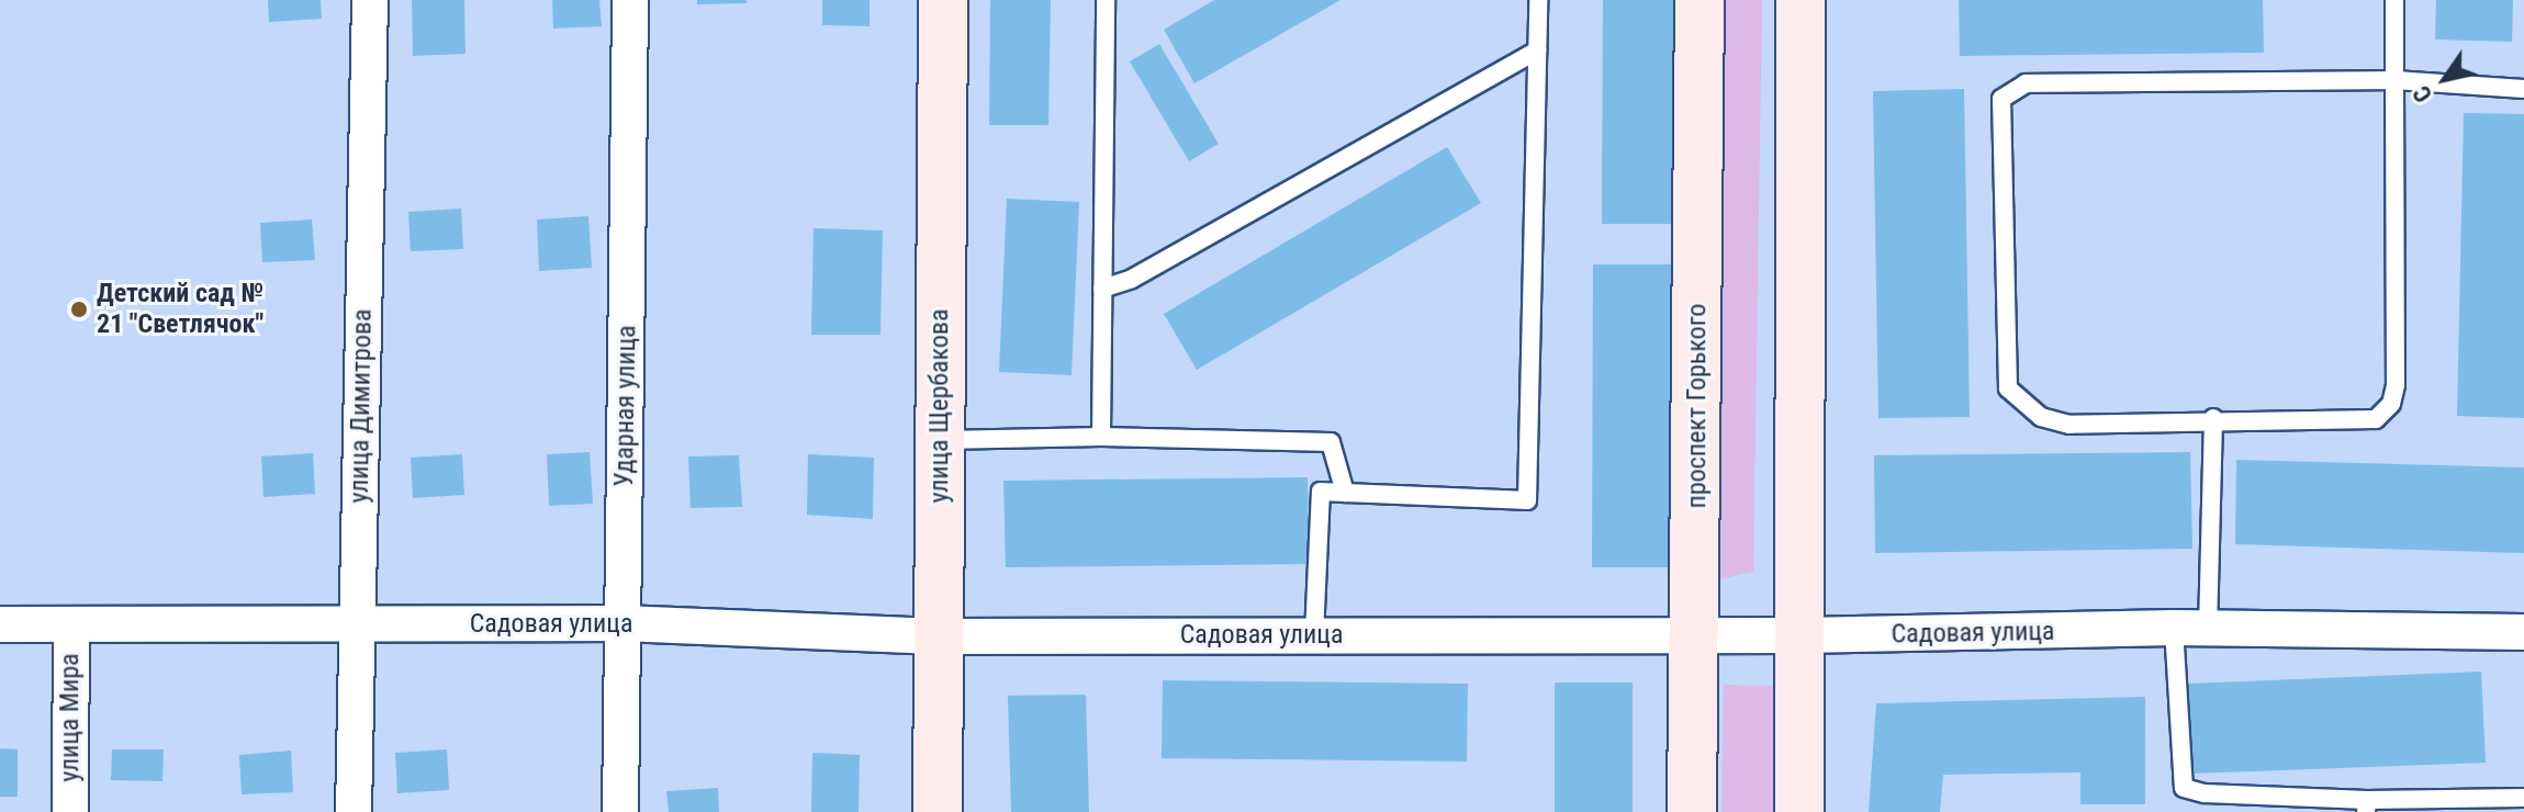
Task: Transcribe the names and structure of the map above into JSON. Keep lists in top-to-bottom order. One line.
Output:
{"streets":{"street":["улица Димитрова","Ударная улица","улица Щербакова","проспект Горького","Садовая улица","улица Мира"]},"crossings":[["улица Димитрова","Садовая улица"],["Ударная улица","Садовая улица"],["улица Щербакова","Садовая улица"],["проспект Горького","Садовая улица"],["Садовая улица","улица Мира"]],"places":["Детский сад № 21 \"Светлячок\""],"north":"bottom left"}
